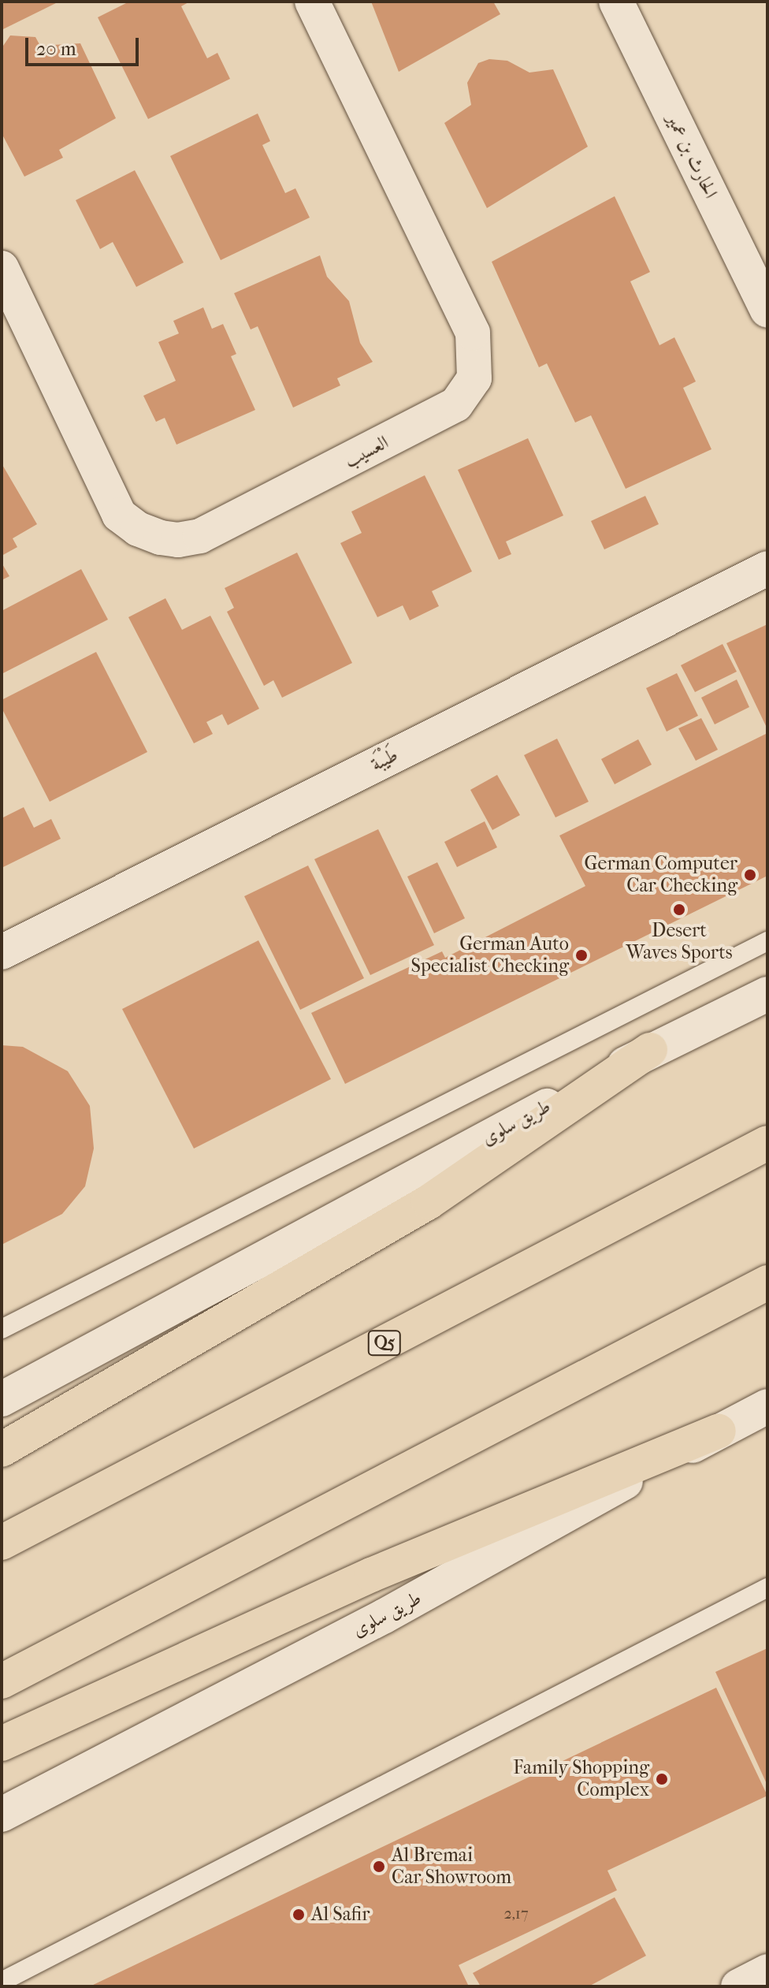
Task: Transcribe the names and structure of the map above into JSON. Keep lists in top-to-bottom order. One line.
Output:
{"streets":{"highway":["Q5"],"street":["الحارث بن عمير","العسيب","طَيْبَة","طريق سلوى"]},"places":["German Computer Car Checking","Desert Waves Sports","German Auto Specialist Checking","Family Shopping Complex","Al Bremai Car Showroom","Al Safir"],"house_numbers":["2,17"],"scale_bar":"20 m"}
